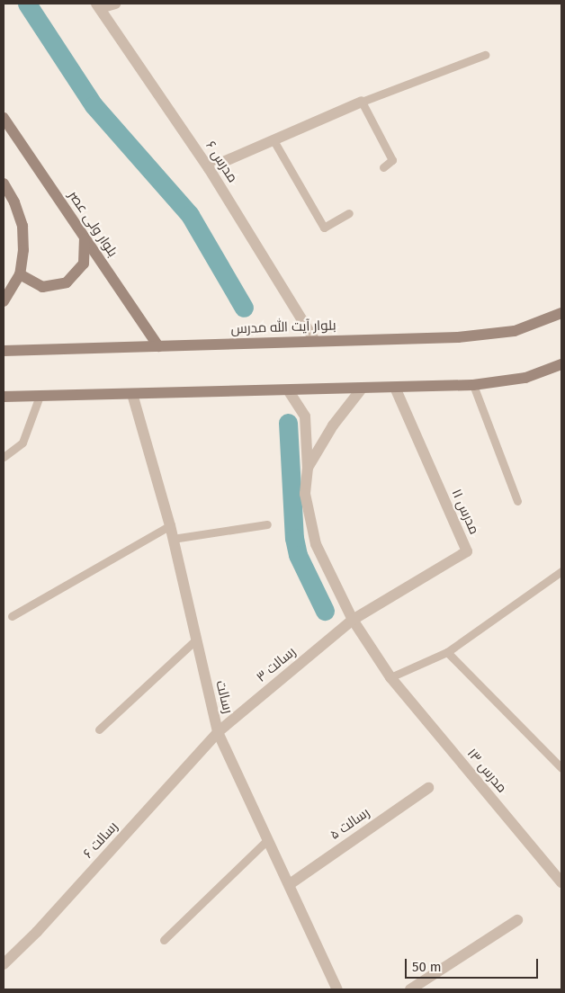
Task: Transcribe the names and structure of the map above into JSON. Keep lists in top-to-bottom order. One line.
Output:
{"streets":{"main road":["بلوار ولی عصر","بلوار آیت الله مدرس"],"street":["مدرس ۶","مدرس ۱۱","رسالت ۳","رسالت","مدرس ۱۳","رسالت ۵","رسالت ۶"]},"crossings":[["مدرس ۶","بلوار آیت الله مدرس"],["بلوار ولی عصر","بلوار آیت الله مدرس"],["مدرس ۱۱","رسالت ۳"],["مدرس ۱۱","مدرس ۱۳"],["رسالت ۳","رسالت"],["رسالت ۳","مدرس ۱۳"],["رسالت ۳","رسالت ۶"],["رسالت","رسالت ۵"],["رسالت","رسالت ۶"]],"scale_bar":"50 m"}
